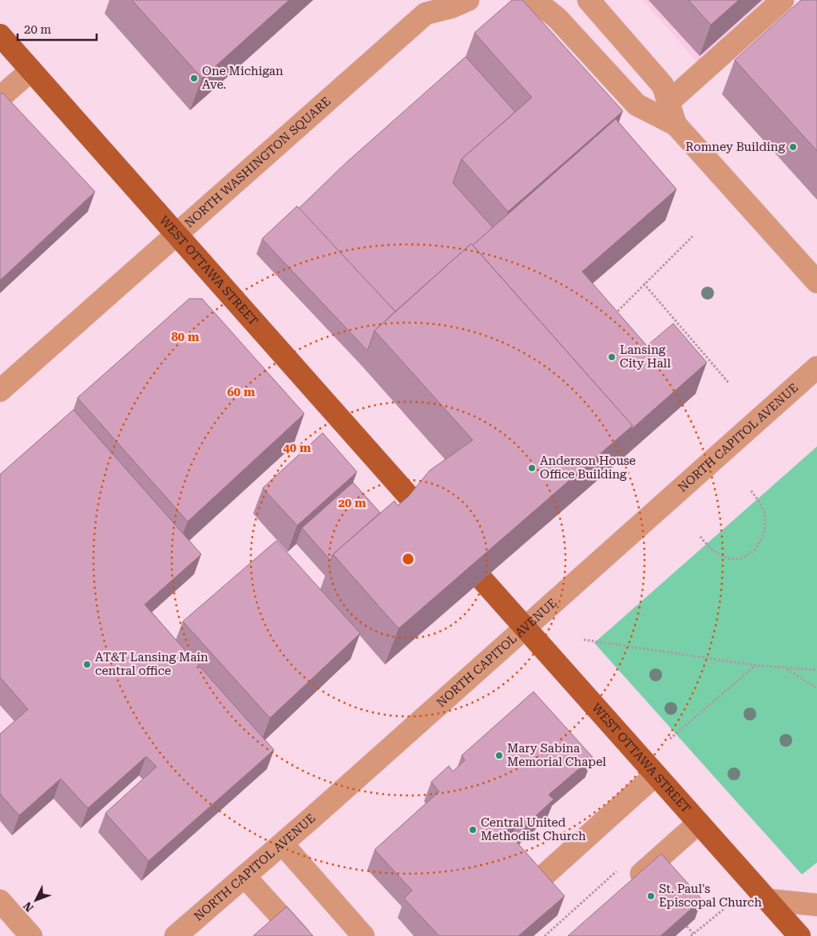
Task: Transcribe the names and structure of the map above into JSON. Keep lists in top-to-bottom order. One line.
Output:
{"streets":{"main road":["WEST OTTAWA STREET"],"street":["NORTH WASHINGTON SQUARE","NORTH CAPITOL AVENUE"]},"crossings":[["NORTH WASHINGTON SQUARE","WEST OTTAWA STREET"],["WEST OTTAWA STREET","NORTH CAPITOL AVENUE"]],"places":["One Michigan Ave.","Romney Building","Lansing City Hall","Anderson House Office Building","AT&T Lansing Main central office","Mary Sabina Memorial Chapel","Central United Methodist Church","St. Paul's Episcopal Church"],"scale_bar":"20 m","north":"bottom left","rings":["80 m","60 m","40 m","20 m"]}
